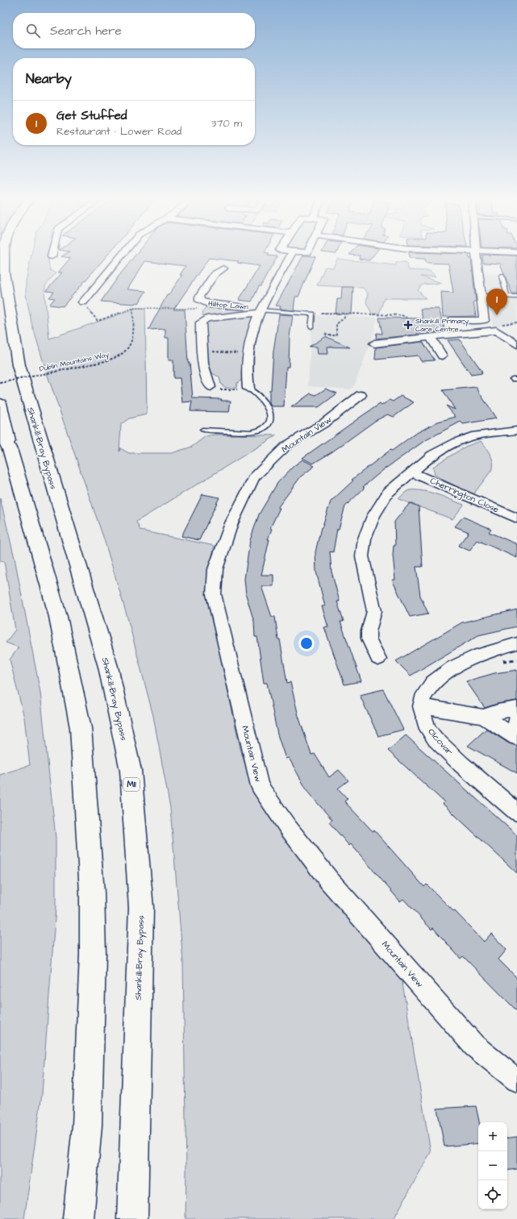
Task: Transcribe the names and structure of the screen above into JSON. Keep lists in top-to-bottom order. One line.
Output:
{"streets":{"highway":["Shankill-Bray Bypass","M11"],"street":["Hilltop Lawn","Mountain View","Cherrington Close","Olcovar"],"path":["Dublin Mountains Way"]},"places":{"health":["Shankill Primary Care Centre"]},"page":{"search":"Search here","heading":"Nearby","list":[{"mark":"1","name":"Get Stuffed","note":"Restaurant · Lower Road","value":"370 m"}],"pins":"1","map_buttons":["+","−"]}}
